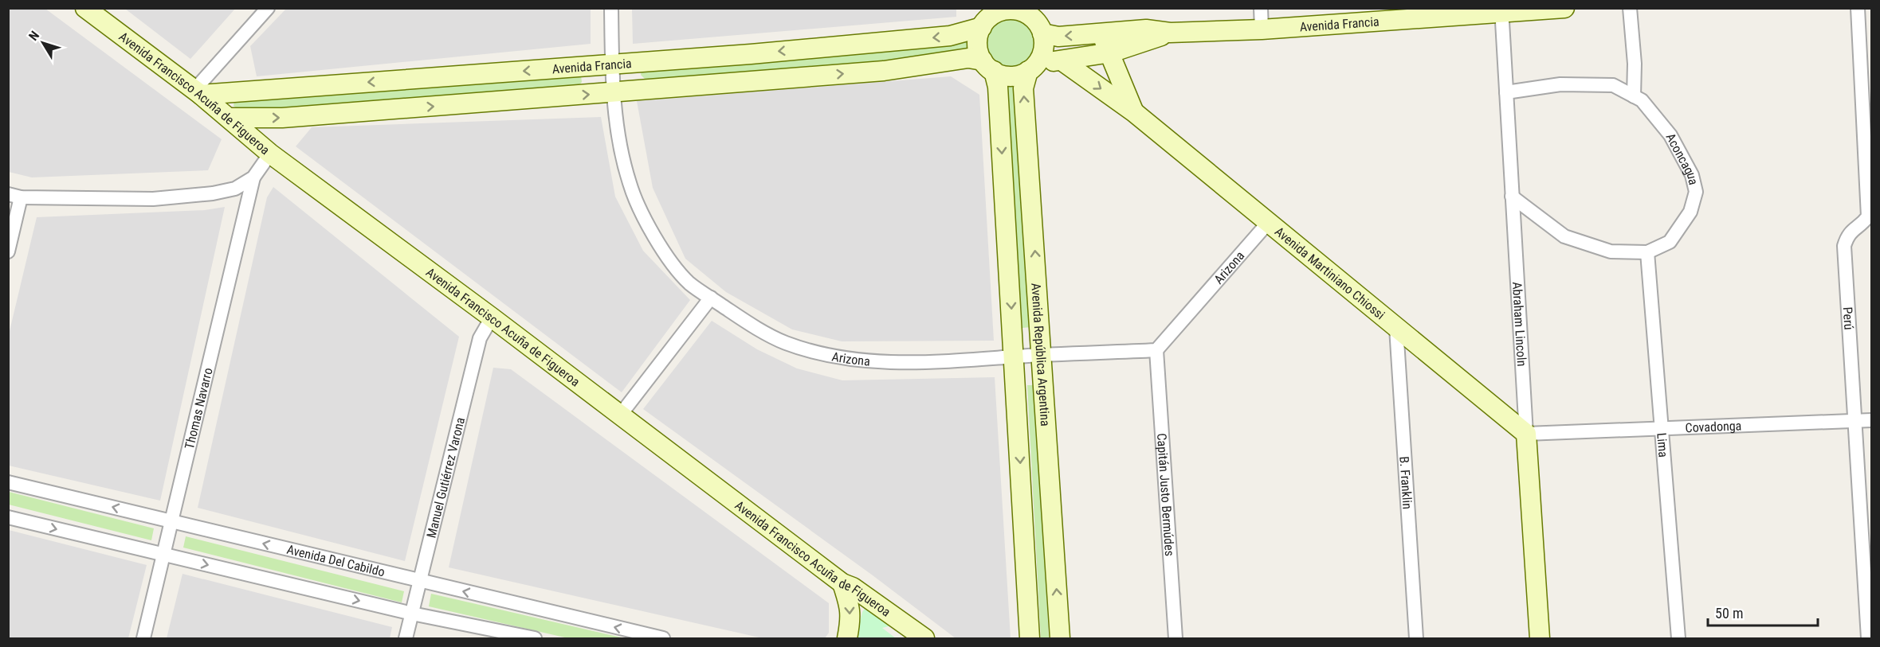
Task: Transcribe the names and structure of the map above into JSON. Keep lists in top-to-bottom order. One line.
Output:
{"streets":{"street":["Avenida Francia","Avenida Francisco Acuña de Figueroa","Aconcagua","Arizona","Avenida Martiniano Chiossi","Perú","Abraham Lincoln","Avenida República Argentina","Thomas Navarro","Covadonga","Lima","Manuel Gutiérrez Varona","B. Franklin","Capitán Justo Bermúdes","Avenida Del Cabildo"]},"crossings":[["Avenida Francia","Avenida Francisco Acuña de Figueroa"],["Avenida Francia","Arizona"],["Avenida Francia","Avenida Martiniano Chiossi"],["Avenida Francia","Abraham Lincoln"],["Avenida Francia","Avenida República Argentina"],["Avenida Francisco Acuña de Figueroa","Manuel Gutiérrez Varona"],["Aconcagua","Abraham Lincoln"],["Aconcagua","Lima"],["Arizona","Avenida Martiniano Chiossi"],["Arizona","Avenida República Argentina"],["Arizona","Capitán Justo Bermúdes"],["Avenida Martiniano Chiossi","Abraham Lincoln"],["Avenida Martiniano Chiossi","Covadonga"],["Avenida Martiniano Chiossi","B. Franklin"],["Perú","Covadonga"],["Abraham Lincoln","Covadonga"],["Thomas Navarro","Avenida Del Cabildo"],["Covadonga","Lima"],["Manuel Gutiérrez Varona","Avenida Del Cabildo"]],"scale_bar":"50 m","north":"top left"}
